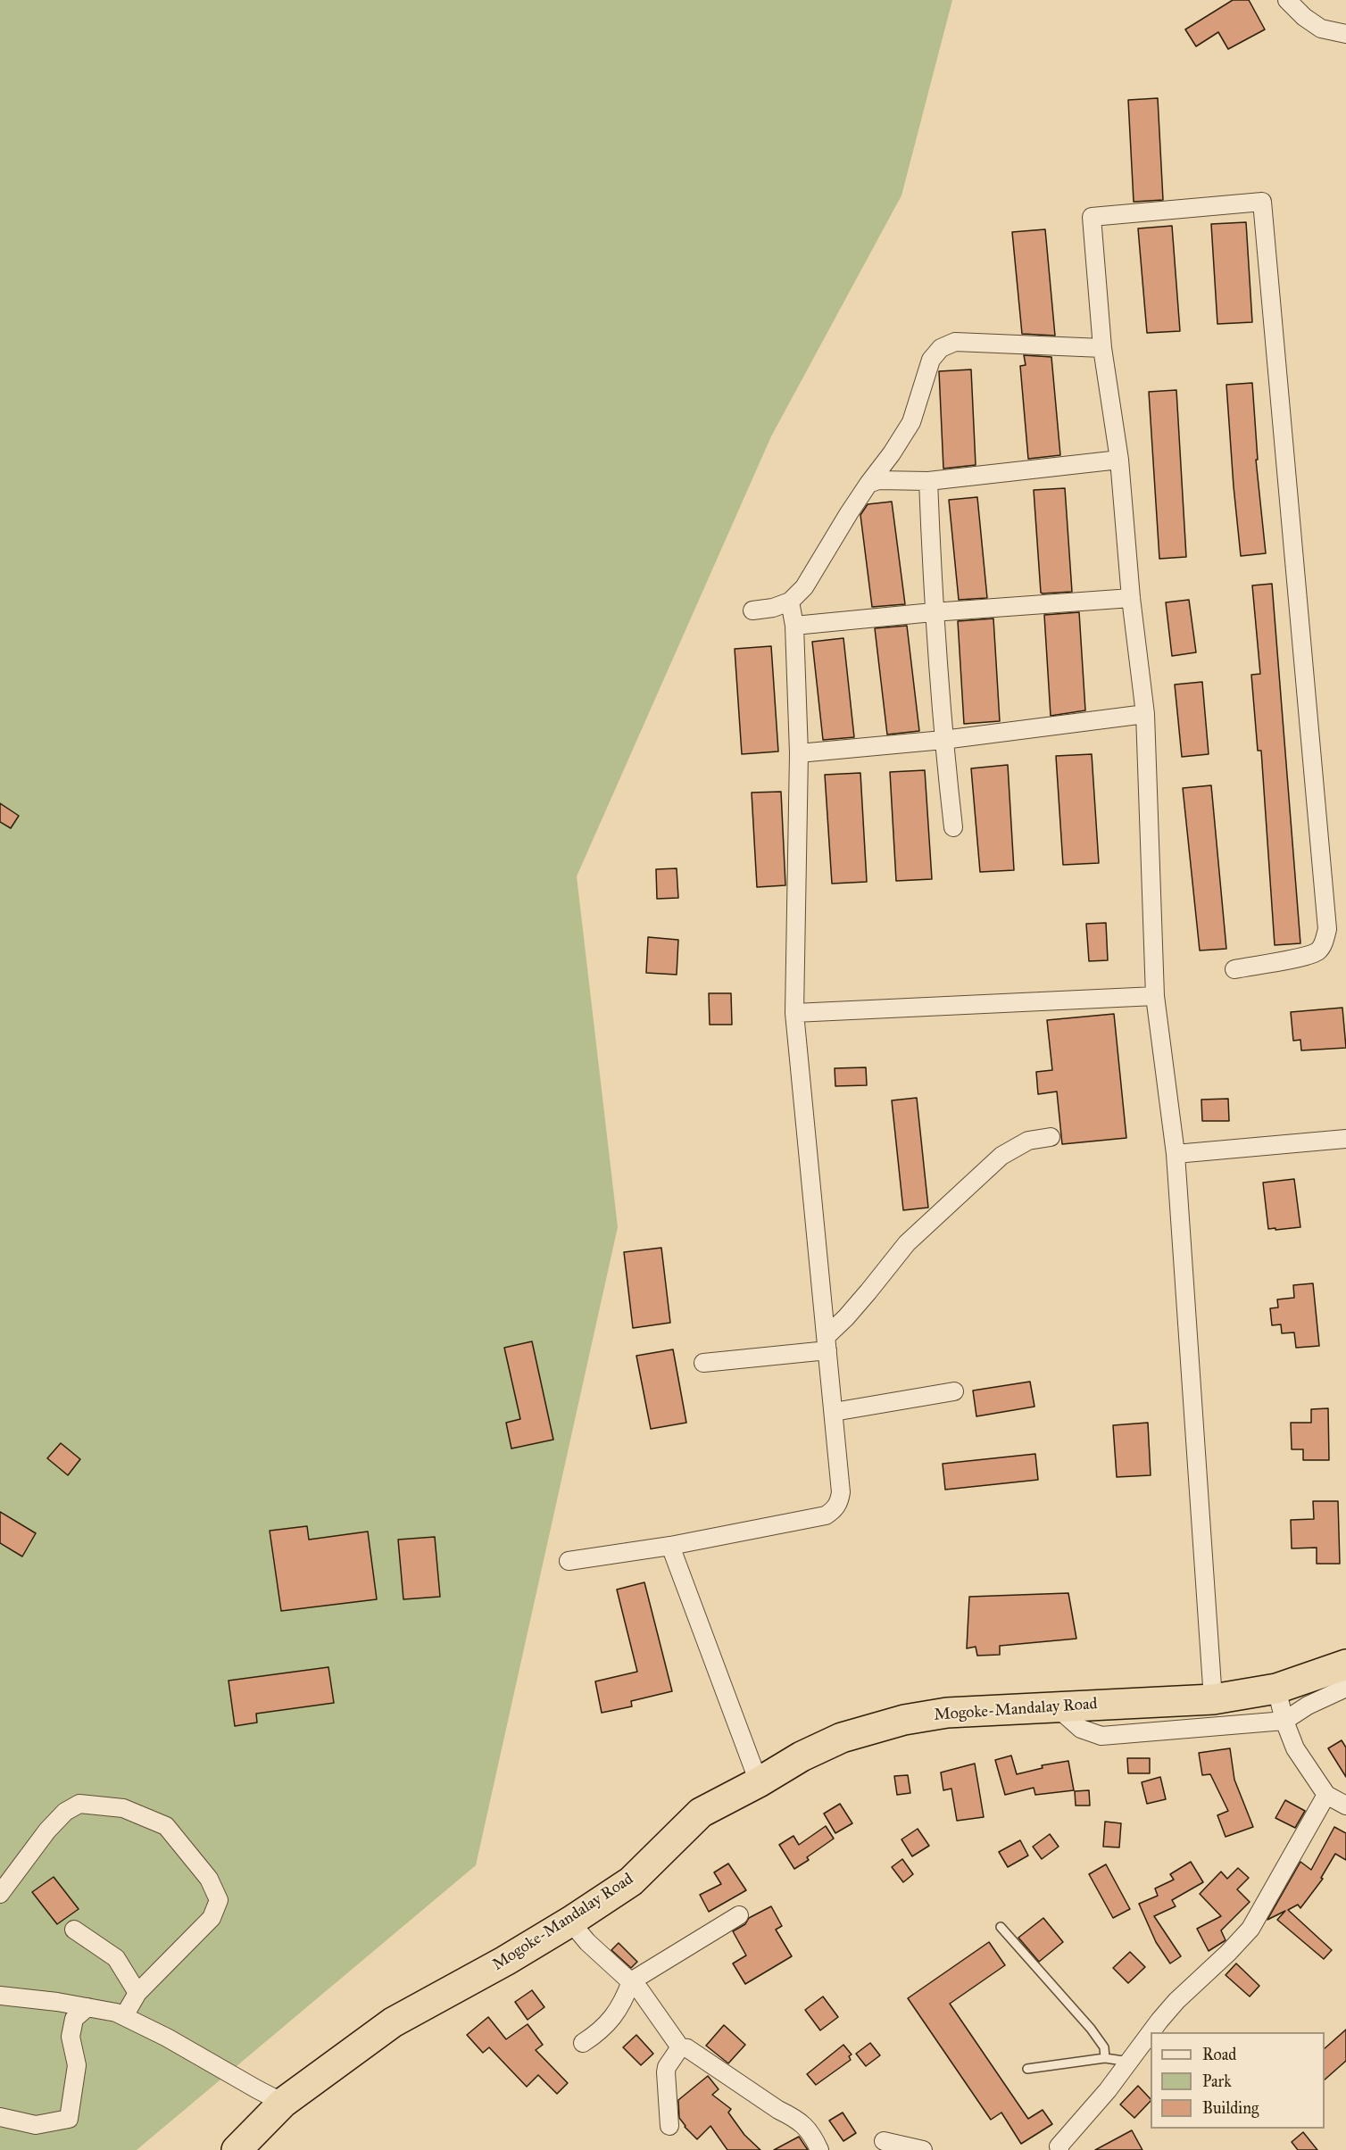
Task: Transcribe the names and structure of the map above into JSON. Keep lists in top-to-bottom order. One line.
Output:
{"streets":{"highway":["Mogoke-Mandalay Road"]},"legend":["Road","Park","Building"]}
